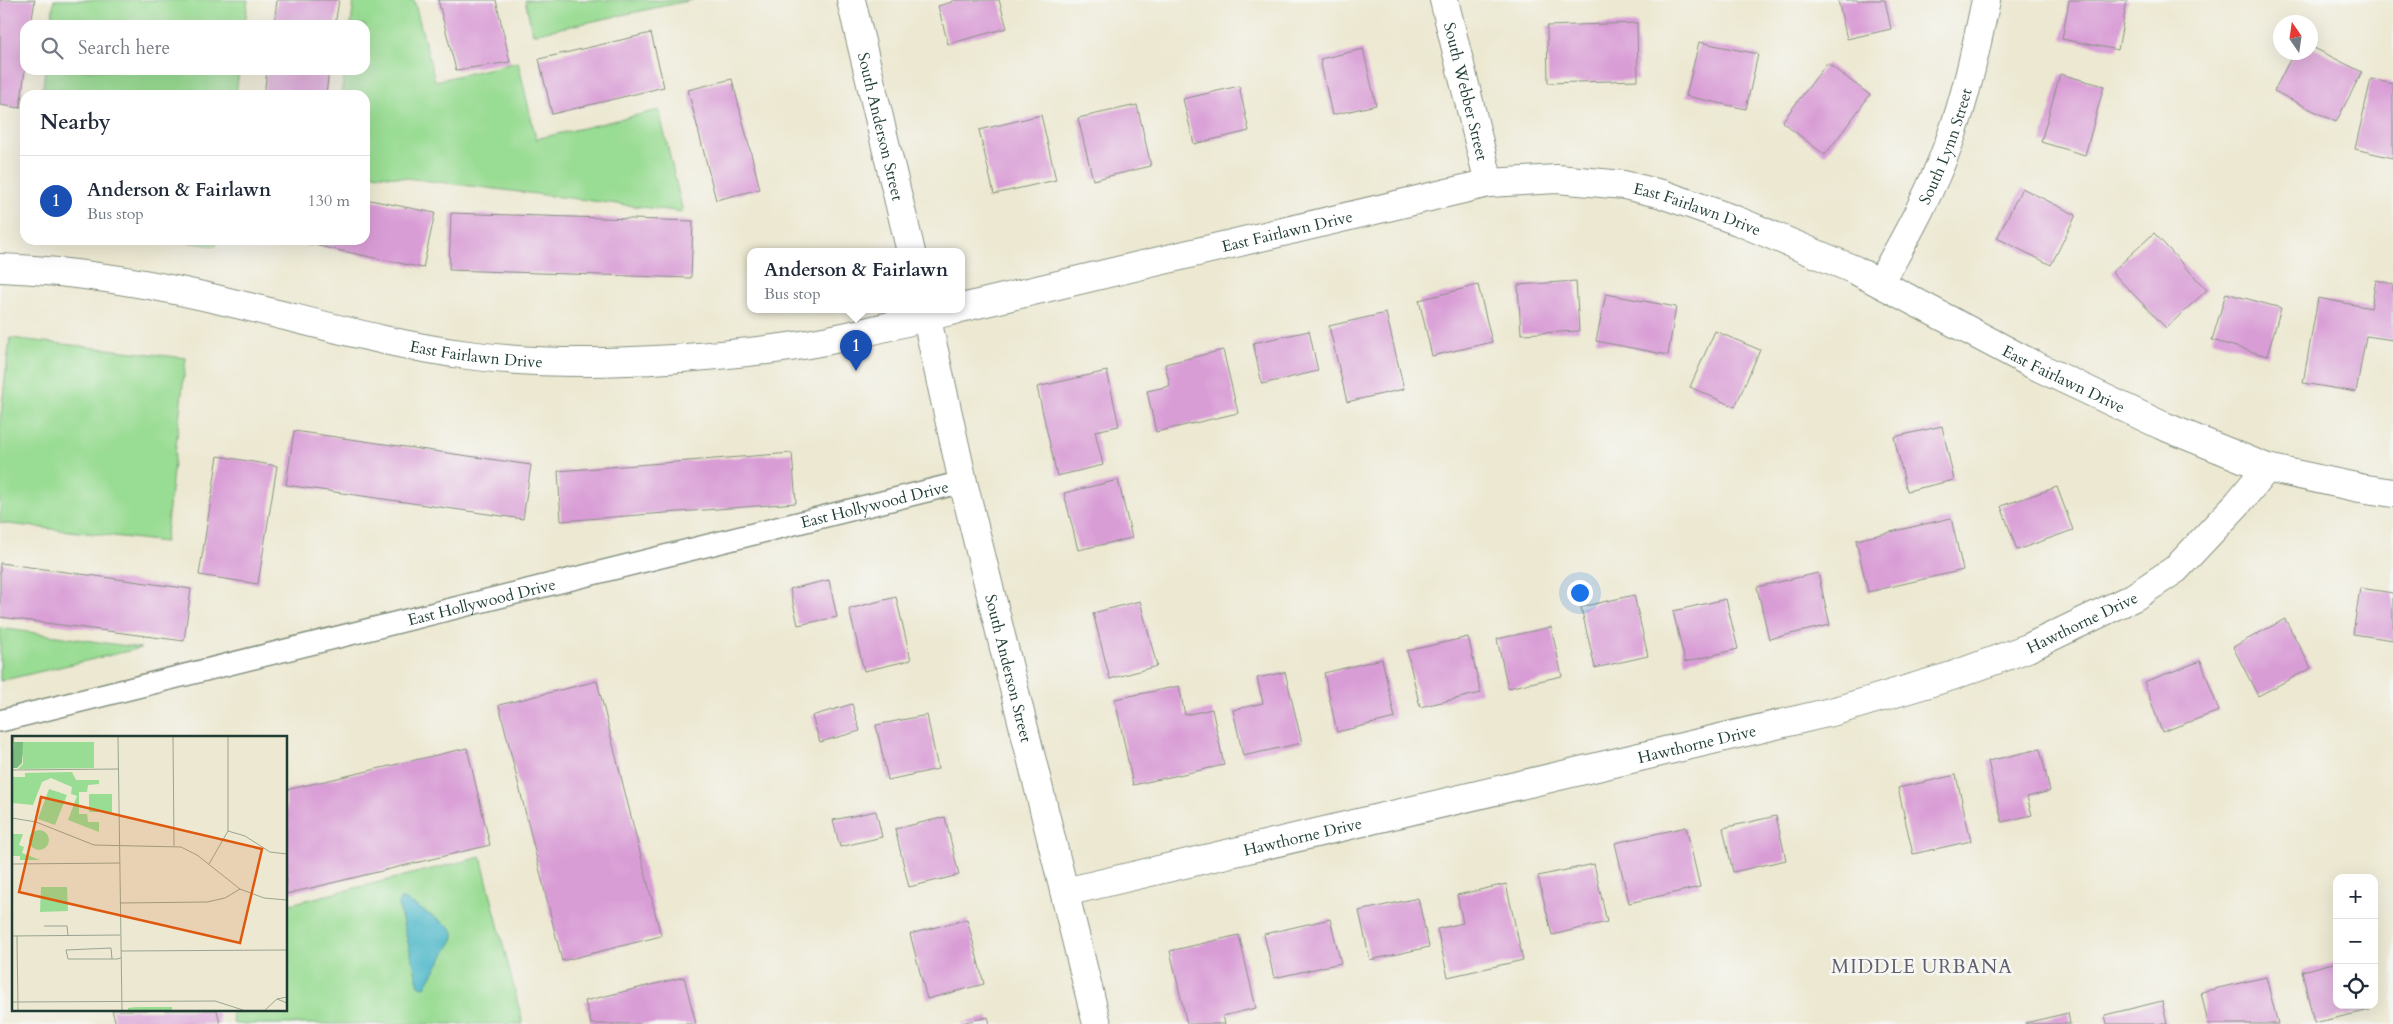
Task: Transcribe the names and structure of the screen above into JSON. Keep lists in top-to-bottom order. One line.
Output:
{"streets":{"street":["South Webber Street","South Anderson Street","South Lynn Street","East Fairlawn Drive","Hawthorne Drive"],"lane":["East Hollywood Drive"]},"crossings":[["South Webber Street","East Fairlawn Drive"],["South Anderson Street","East Fairlawn Drive"],["South Anderson Street","East Hollywood Drive"],["South Anderson Street","Hawthorne Drive"],["South Lynn Street","East Fairlawn Drive"],["East Fairlawn Drive","Hawthorne Drive"]],"districts":["MIDDLE URBANA"],"north":"top","page":{"search":"Search here","heading":"Nearby","list":[{"mark":"1","name":"Anderson & Fairlawn","note":"Bus stop","value":"130 m"}],"popup":["Anderson & Fairlawn","Bus stop"],"pins":"1","map_buttons":["+","−"]}}
